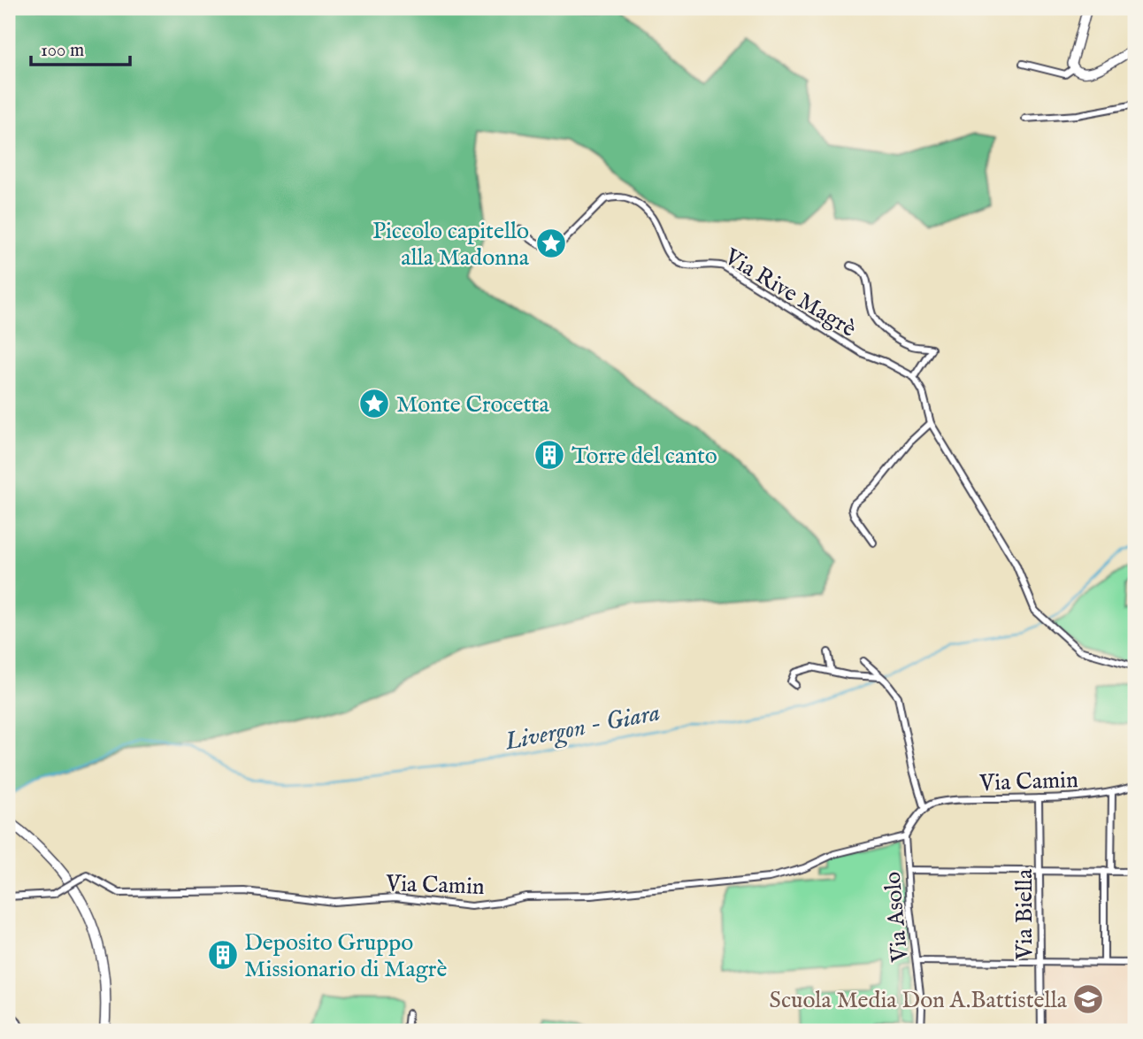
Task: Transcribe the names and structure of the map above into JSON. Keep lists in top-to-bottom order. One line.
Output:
{"streets":{"street":["Via Rive Magrè","Via Camin","Via Biella","Via Asolo"]},"crossings":[["Via Camin","Via Biella"],["Via Camin","Via Asolo"]],"water":["Livergon - Giara"],"places":{"place":["Piccolo capitello alla Madonna","Monte Crocetta"],"building":["Torre del canto","Deposito Gruppo Missionario di Magrè"],"school or university":["Scuola Media Don A.Battistella"]},"scale_bar":"100 m"}
